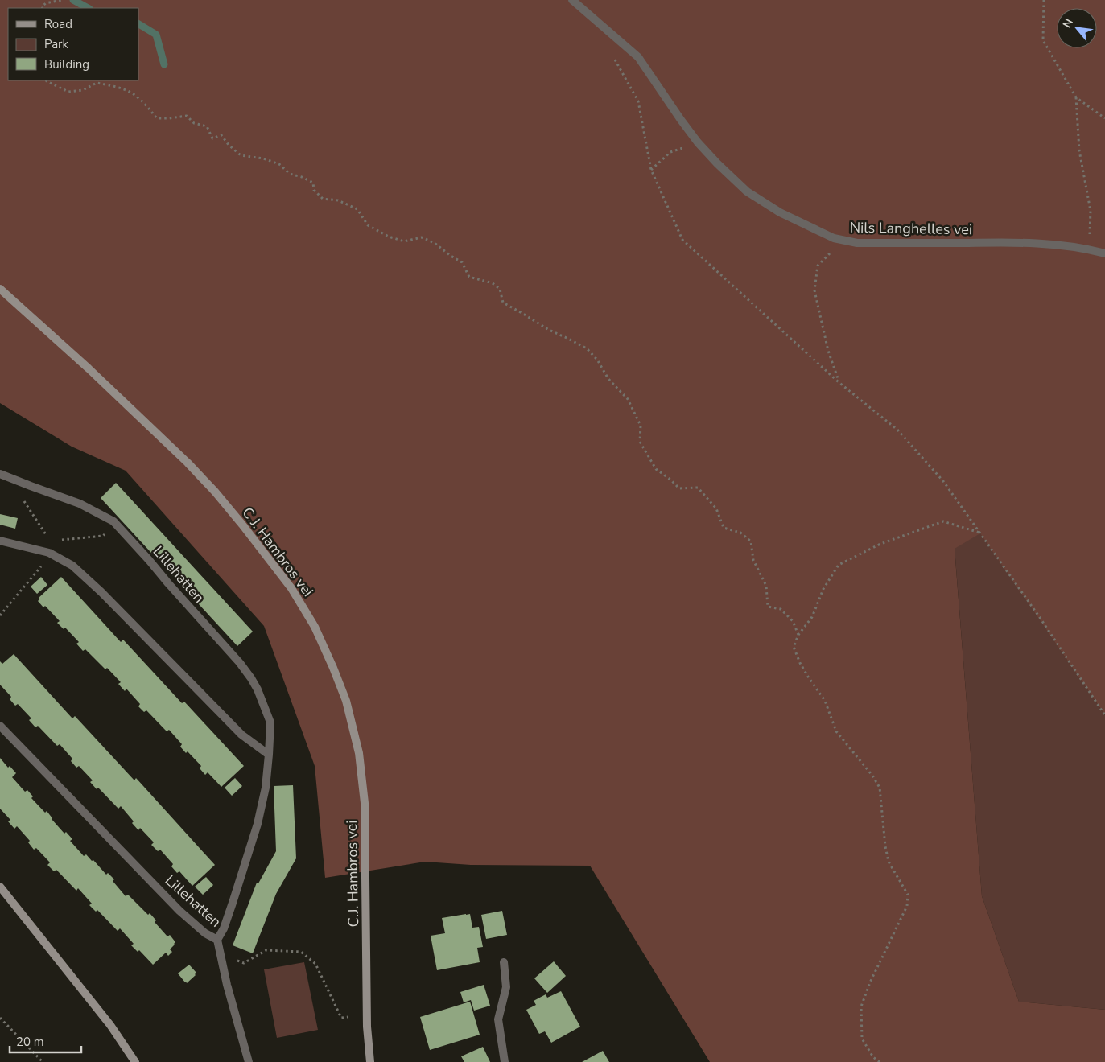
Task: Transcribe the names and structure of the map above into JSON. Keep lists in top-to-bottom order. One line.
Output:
{"streets":{"main road":["C.J. Hambros vei"],"street":["Nils Langhelles vei","Lillehatten"]},"legend":["Road","Park","Building"],"scale_bar":"20 m","north":"top left"}
